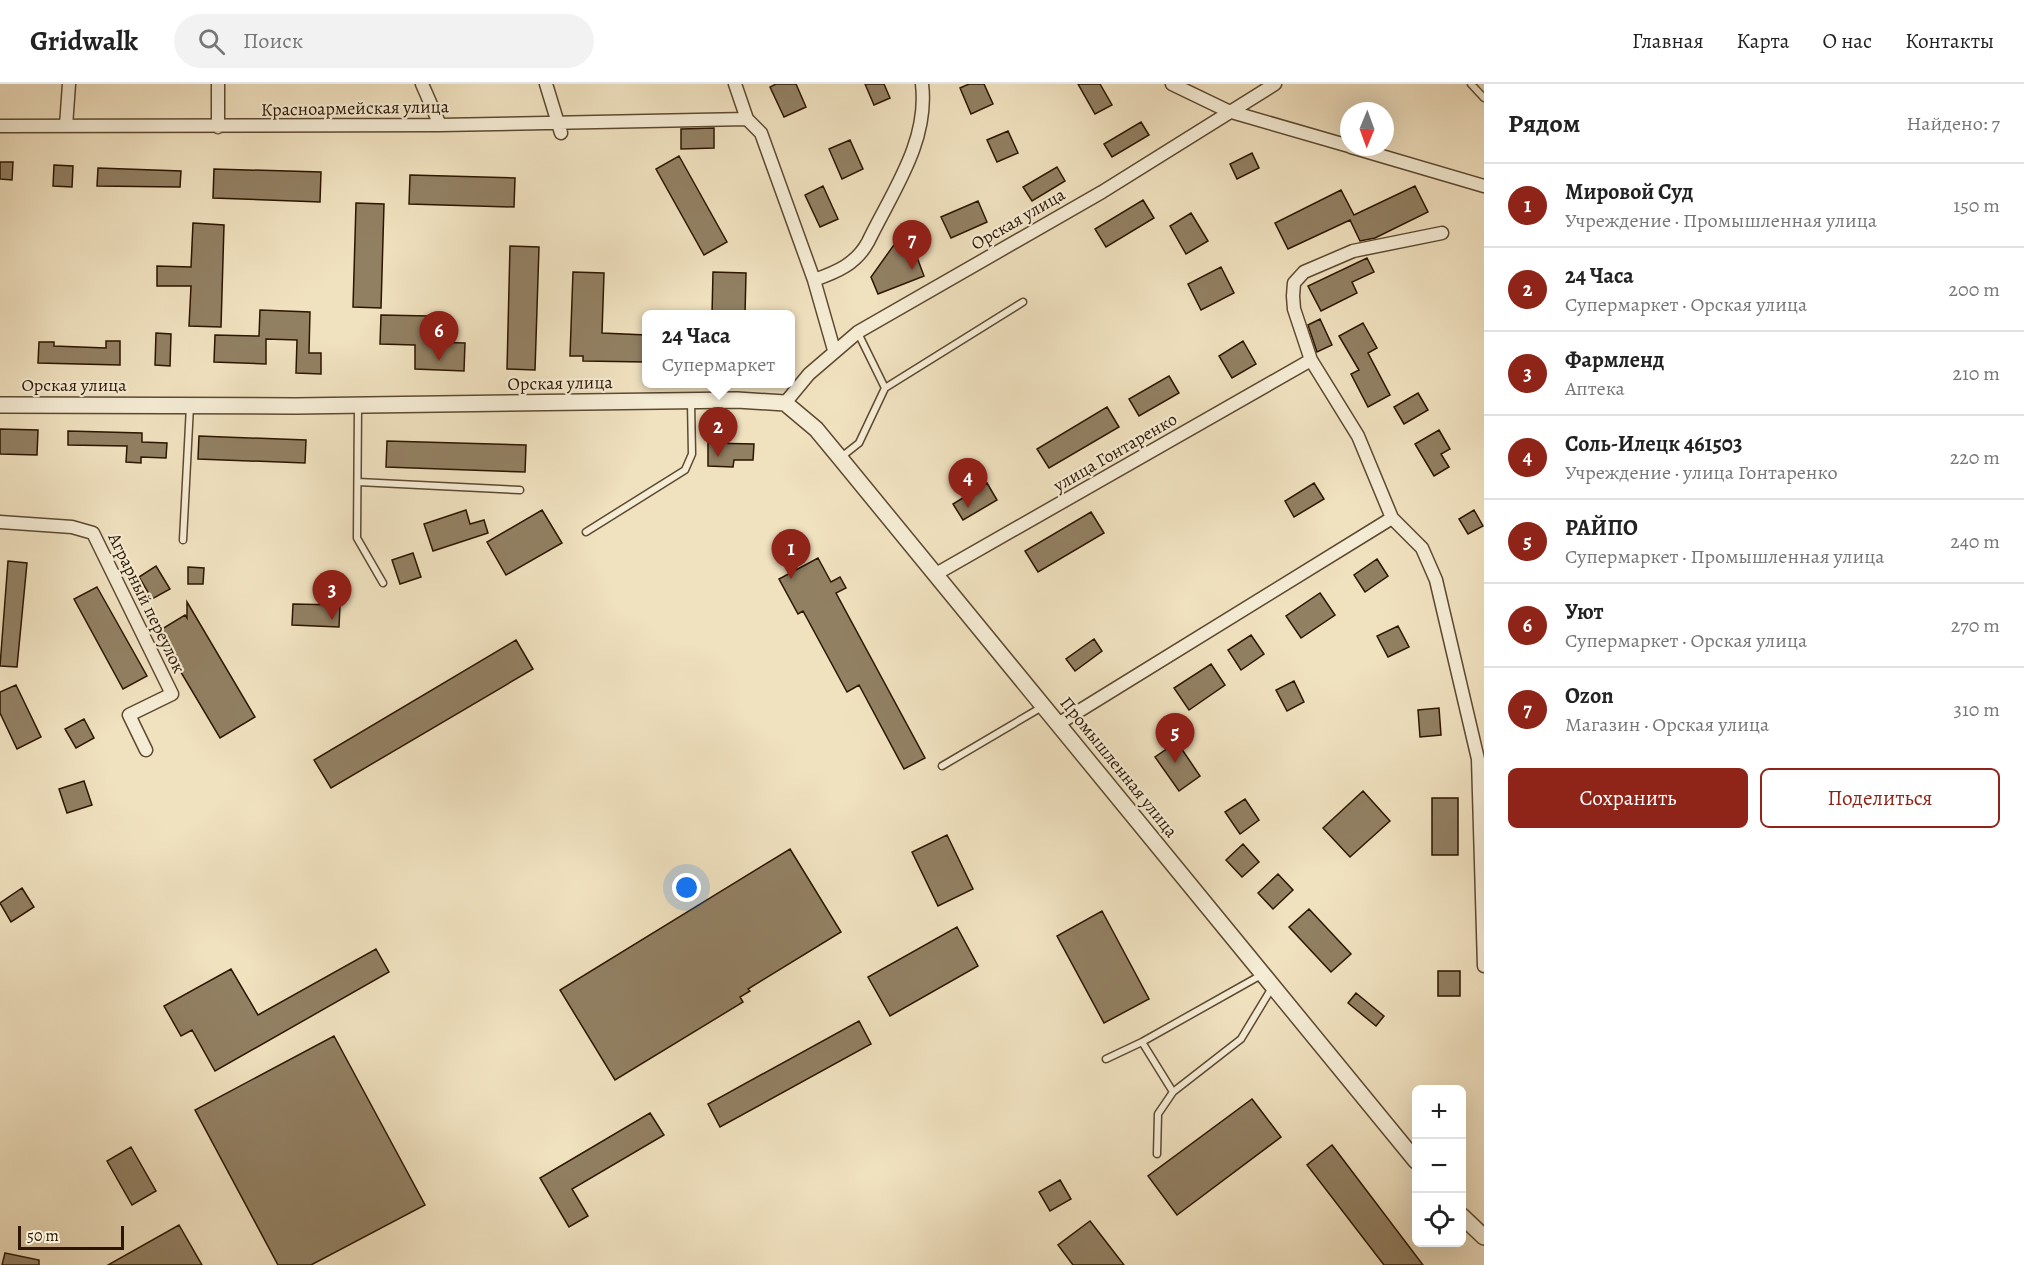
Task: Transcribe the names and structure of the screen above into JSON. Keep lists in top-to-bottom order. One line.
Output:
{"streets":{"street":["Красноармейская улица","Орская улица","улица Гонтаренко","Аграрный переулок","Промышленная улица"]},"crossings":[["Орская улица","Промышленная улица"],["улица Гонтаренко","Промышленная улица"]],"scale_bar":"50 m","north":"bottom","page":{"header":"Gridwalk","search":"Поиск","nav":["Главная","Карта","О нас","Контакты"],"heading":["Рядом","Найдено: 7"],"list":[{"mark":"1","name":"Мировой Суд","note":"Учреждение · Промышленная улица","value":"150 m"},{"mark":"2","name":"24 Часа","note":"Супермаркет · Орская улица","value":"200 m"},{"mark":"3","name":"Фармленд","note":"Аптека","value":"210 m"},{"mark":"4","name":"Соль-Илецк 461503","note":"Учреждение · улица Гонтаренко","value":"220 m"},{"mark":"5","name":"РАЙПО","note":"Супермаркет · Промышленная улица","value":"240 m"},{"mark":"6","name":"Уют","note":"Супермаркет · Орская улица","value":"270 m"},{"mark":"7","name":"Ozon","note":"Магазин · Орская улица","value":"310 m"}],"pins":["7","6","2","4","1","3","5"],"popup":["24 Часа","Супермаркет"],"buttons":["Сохранить","Поделиться"],"map_buttons":["+","−"],"scale":"50 m"}}
